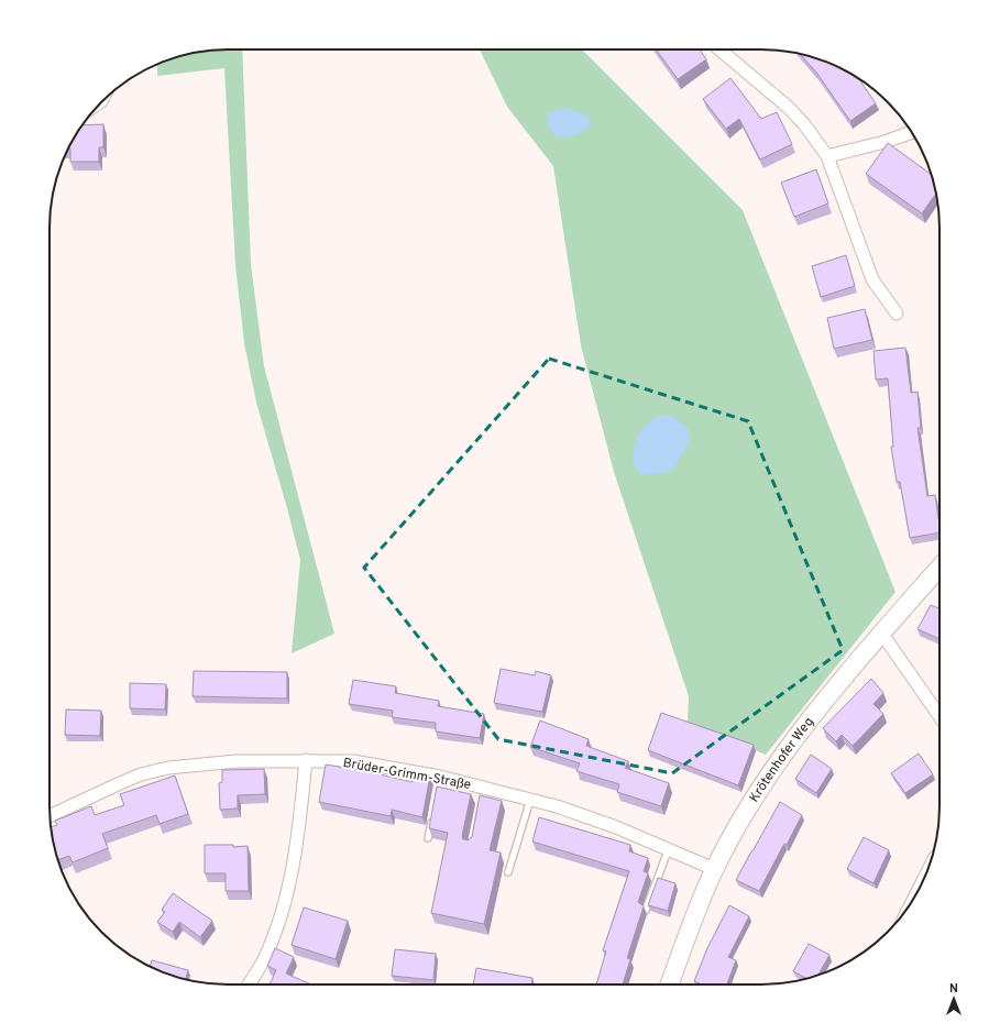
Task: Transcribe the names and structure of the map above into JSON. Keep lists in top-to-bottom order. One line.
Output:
{"streets":{"street":["Krötenhofer Weg","Brüder-Grimm-Straße"]},"crossings":[["Krötenhofer Weg","Brüder-Grimm-Straße"]],"north":"top"}
